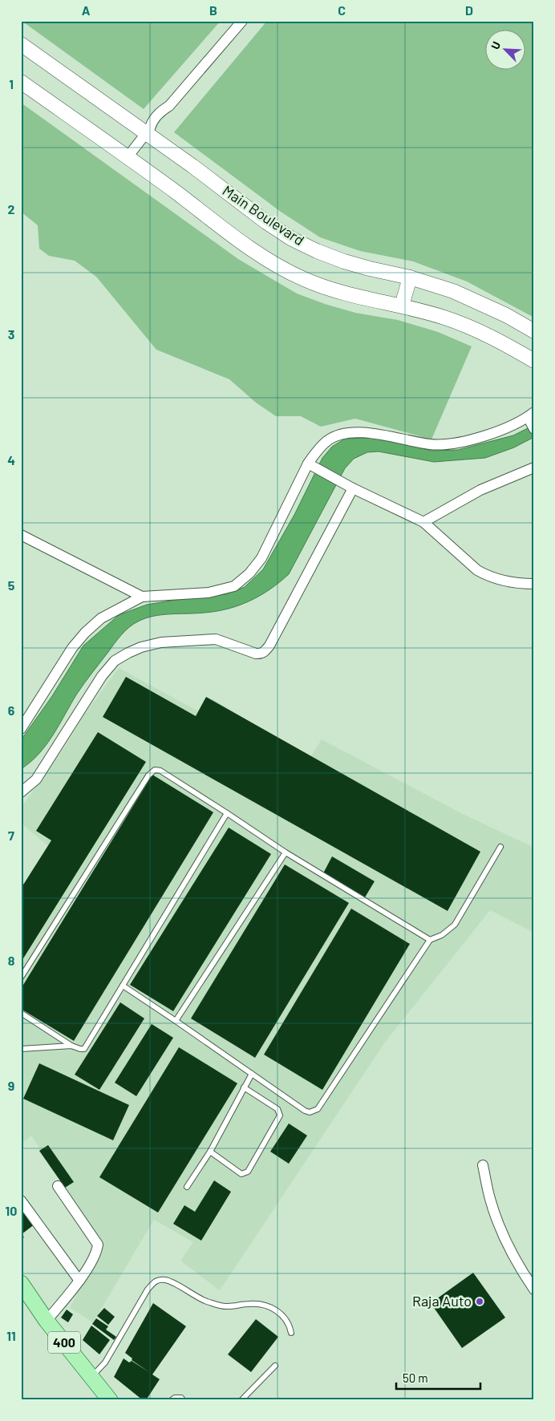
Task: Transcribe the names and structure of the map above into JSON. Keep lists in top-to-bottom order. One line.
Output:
{"streets":{"main road":["Main Boulevard","400"]},"places":["Raja Auto"],"scale_bar":"50 m","north":"top left","grid":{"columns":["A","B","C","D"],"rows":["1","2","3","4","5","6","7","8","9","10","11"]}}
